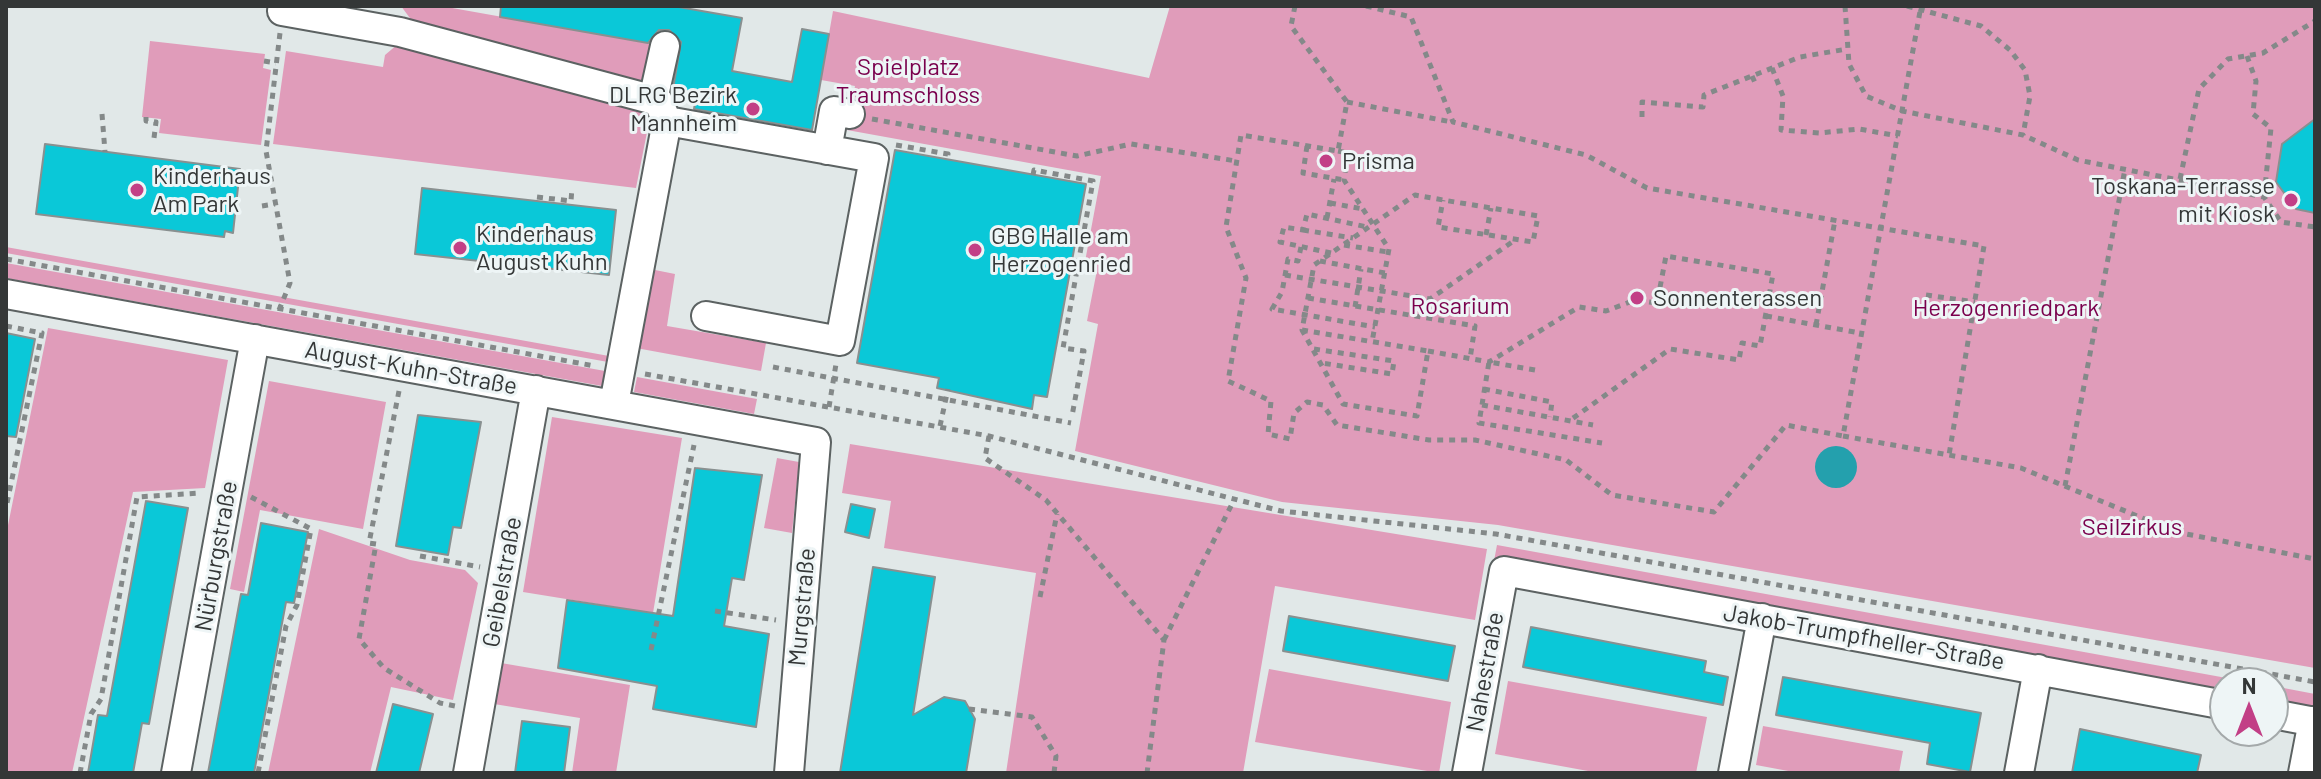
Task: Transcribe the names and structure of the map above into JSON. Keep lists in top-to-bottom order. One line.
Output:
{"streets":{"street":["August-Kuhn-Straße","Nürburgstraße","Geibelstraße","Murgstraße","Jakob-Trumpfheller-Straße","Nahestraße"]},"crossings":[["August-Kuhn-Straße","Nürburgstraße"],["August-Kuhn-Straße","Geibelstraße"],["August-Kuhn-Straße","Murgstraße"],["Jakob-Trumpfheller-Straße","Nahestraße"]],"parks":["Spielplatz Traumschloss","Rosarium","Herzogenriedpark","Seilzirkus"],"places":["DLRG Bezirk Mannheim","Prisma","Kinderhaus Am Park","Toskana-Terrasse mit Kiosk","Kinderhaus August Kuhn","GBG Halle am Herzogenried","Sonnenterassen"],"north":"top"}
